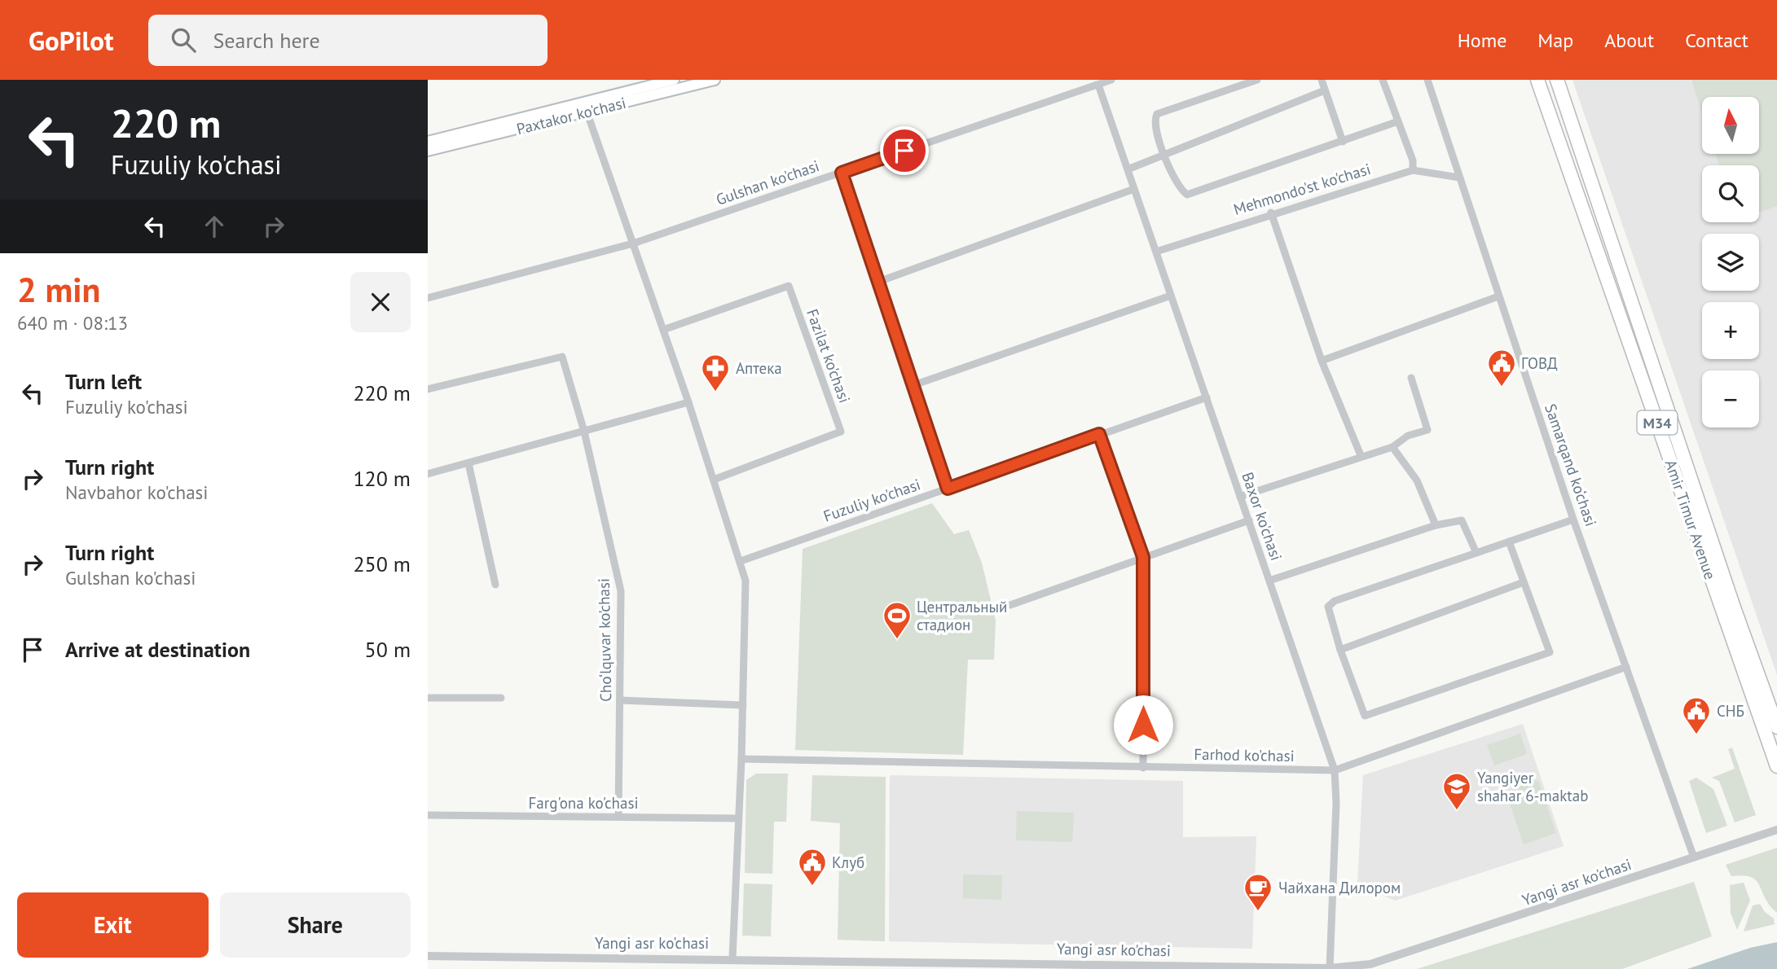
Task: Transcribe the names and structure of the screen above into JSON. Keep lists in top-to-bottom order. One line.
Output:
{"streets":{"highway":["M34","Amir Timur Avenue"],"main road":["Paxtakor ko'chasi"],"street":["Gulshan ko'chasi","Mehmondo'st ko'chasi","Fazilat ko'chasi","Samarqand ko‘chasi","Fuzuliy ko'chasi","Baxor ko'chasi","Cho‘lquvar ko'chasi","Farhod ko'chasi","Farg'ona ko'chasi","Yangi asr ko'chasi"]},"crossings":[["Gulshan ko'chasi","Baxor ko'chasi"],["Mehmondo'st ko'chasi","Samarqand ko‘chasi"],["Mehmondo'st ko'chasi","Baxor ko'chasi"],["Samarqand ko‘chasi","Farhod ko'chasi"],["Samarqand ko‘chasi","Yangi asr ko'chasi"],["Fuzuliy ko'chasi","Baxor ko'chasi"],["Baxor ko'chasi","Farhod ko'chasi"],["Baxor ko'chasi","Yangi asr ko'chasi"],["Cho‘lquvar ko'chasi","Farg'ona ko'chasi"]],"places":{"public building":["ГОВД","СНБ","Клуб"],"pharmacy":["Аптека"],"sports":["Центральный стадион"],"school or university":["Yangiyer shahar 6-maktab"],"cafe":["Чайхана Дилором"]},"north":"top","page":{"header":"GoPilot","search":"Search here","nav":["Home","Map","About","Contact"],"turn":["220 m","Fuzuliy ko'chasi"],"map_buttons":["+","−"],"heading":["2 min","640 m · 08:13"],"list":[{"name":"Turn left","note":"Fuzuliy ko'chasi","value":"220 m"},{"name":"Turn right","note":"Navbahor ko'chasi","value":"120 m"},{"name":"Turn right","note":"Gulshan ko'chasi","value":"250 m"},{"name":"Arrive at destination","value":"50 m"}],"buttons":["Exit","Share"]}}
